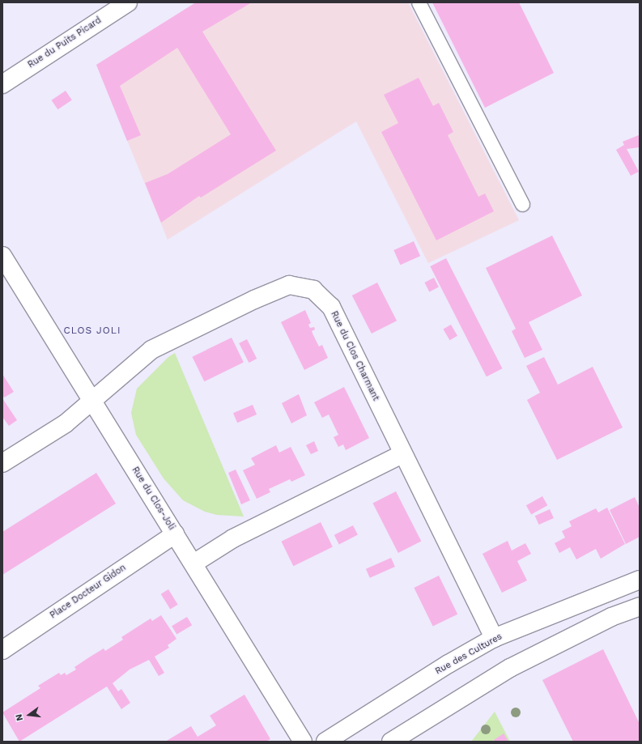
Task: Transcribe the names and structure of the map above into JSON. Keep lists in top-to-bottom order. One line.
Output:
{"streets":{"street":["Rue du Puits Picard","Rue du Clos Charmant","Rue du Clos-Joli","Place Docteur Gidon","Rue des Cultures"]},"crossings":[["Rue du Clos Charmant","Rue du Clos-Joli"],["Rue du Clos Charmant","Rue des Cultures"],["Rue du Clos-Joli","Place Docteur Gidon"]],"districts":["CLOS JOLI"],"north":"left"}
